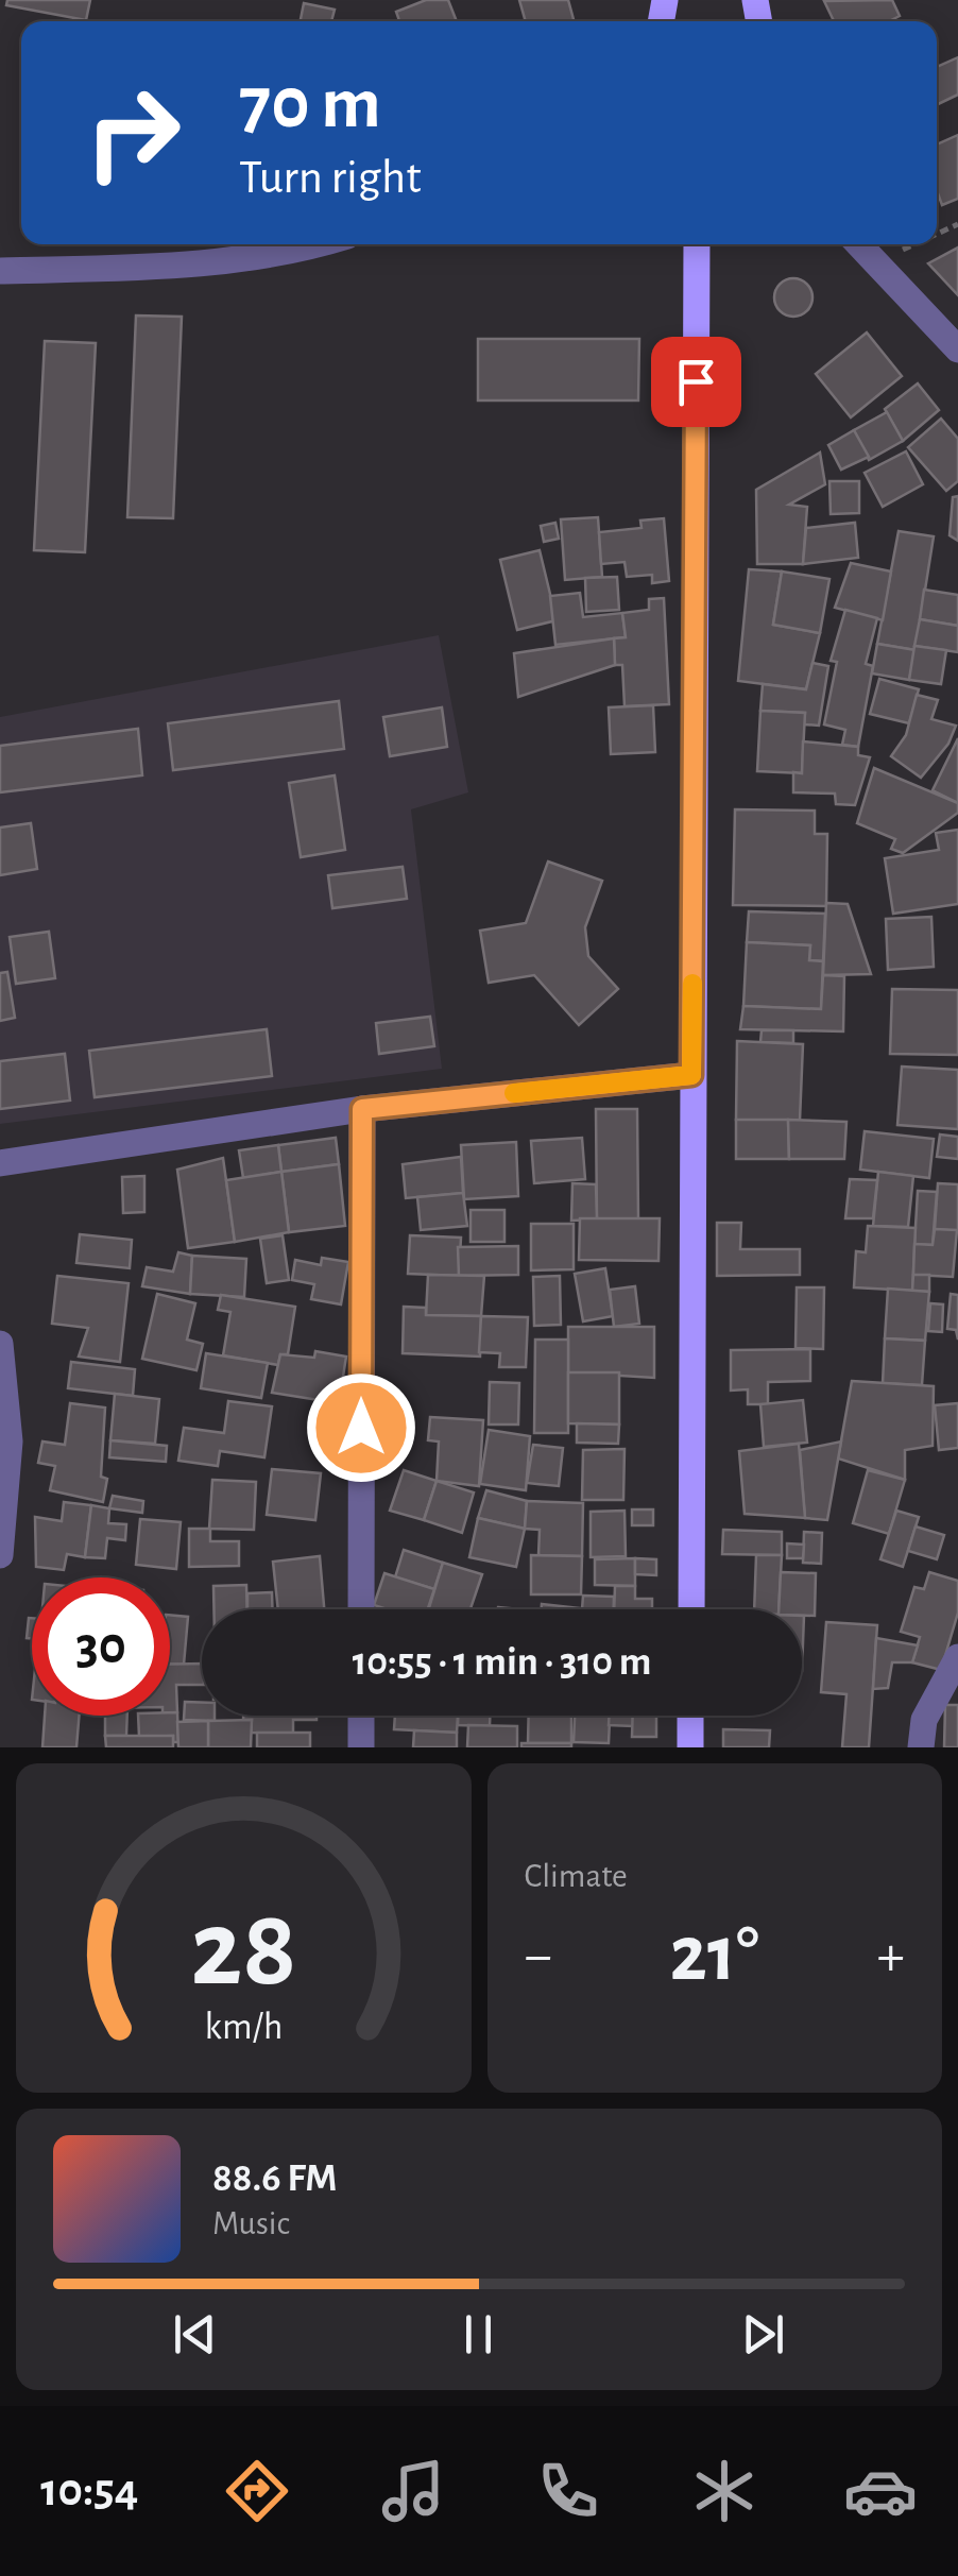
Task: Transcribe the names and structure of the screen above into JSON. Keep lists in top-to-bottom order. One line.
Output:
{"page":{"turn":["70 m","Turn right"],"limit":"30","trip":"10:55 · 1 min · 310 m","tile":"Climate","heat":["−","21°","+"],"song":["88.6 FM","Music"],"tabs":"10:54","gauge":["28","km/h"]}}
